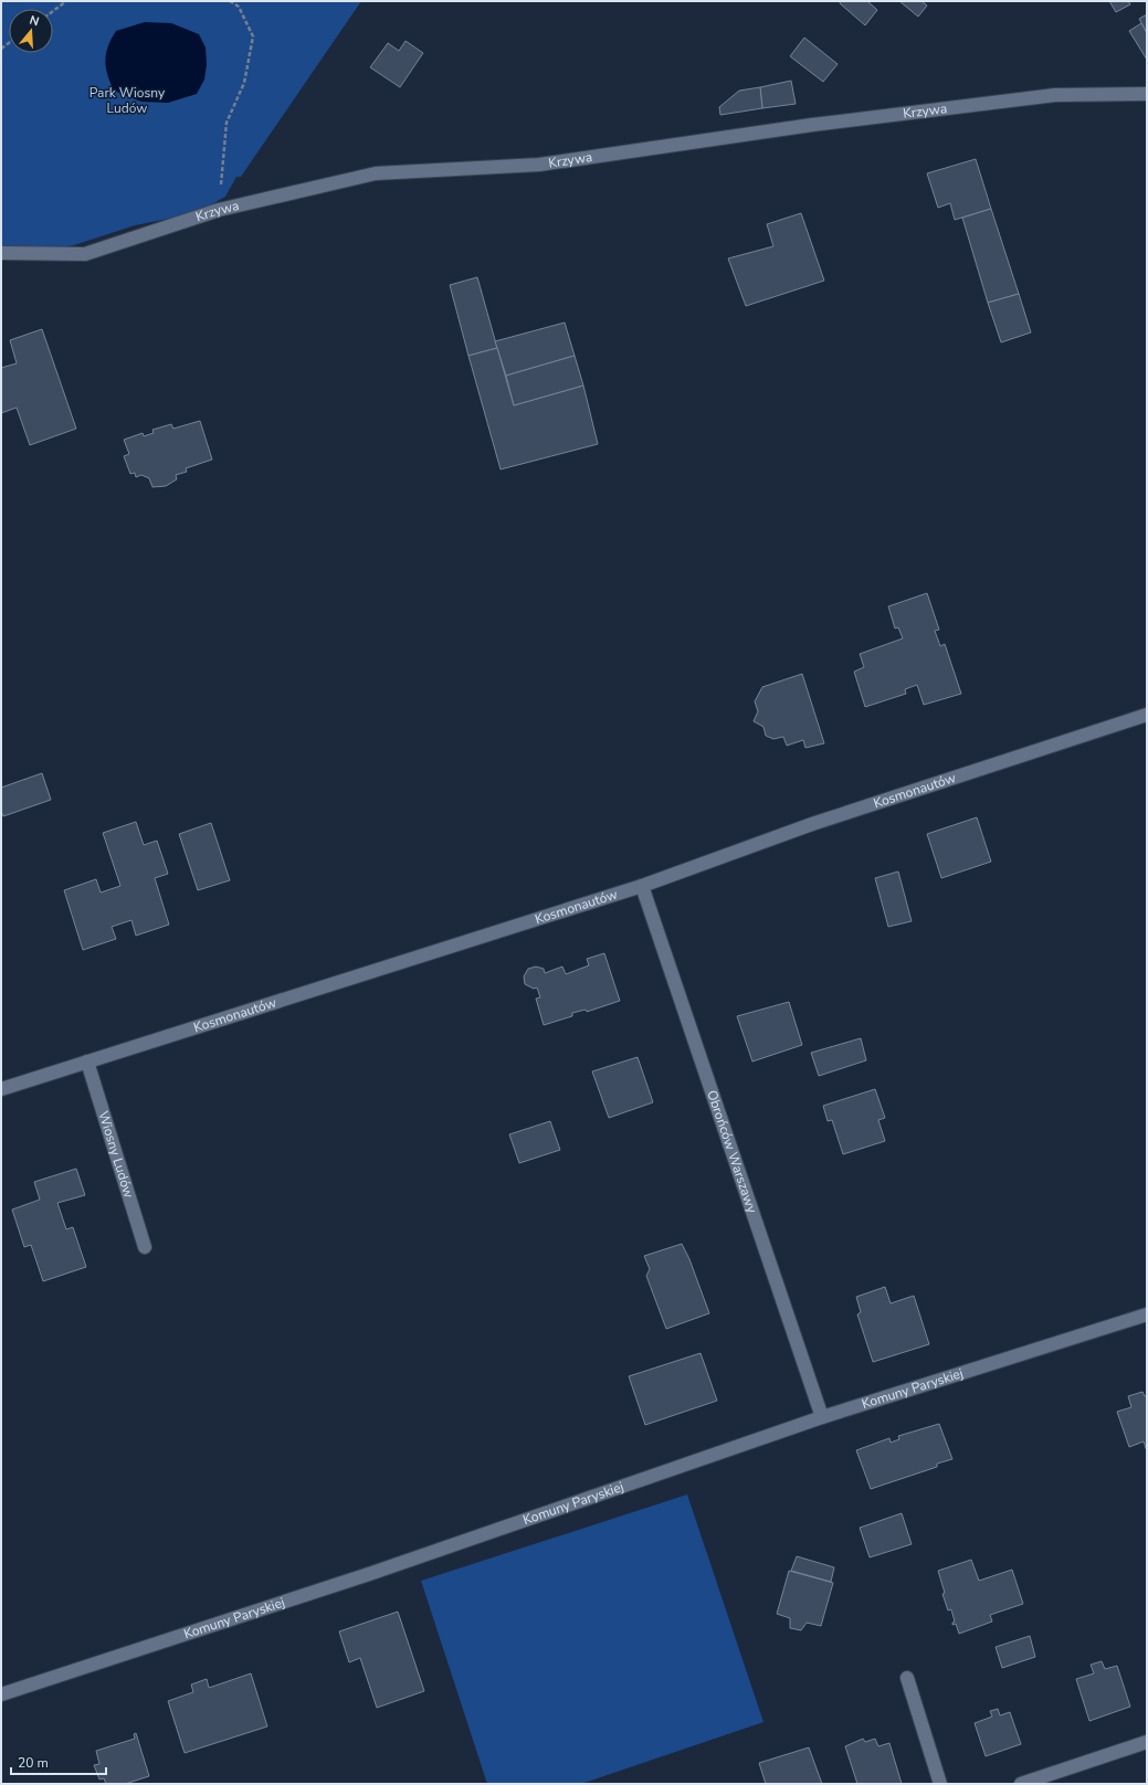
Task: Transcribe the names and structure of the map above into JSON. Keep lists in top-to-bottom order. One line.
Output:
{"streets":{"street":["Krzywa","Kosmonautów","Obrońców Warszawy","Wiosny Ludów","Komuny Paryskiej"]},"crossings":[["Kosmonautów","Obrońców Warszawy"],["Kosmonautów","Wiosny Ludów"],["Obrońców Warszawy","Komuny Paryskiej"]],"parks":["Park Wiosny Ludów"],"scale_bar":"20 m","north":"top"}
